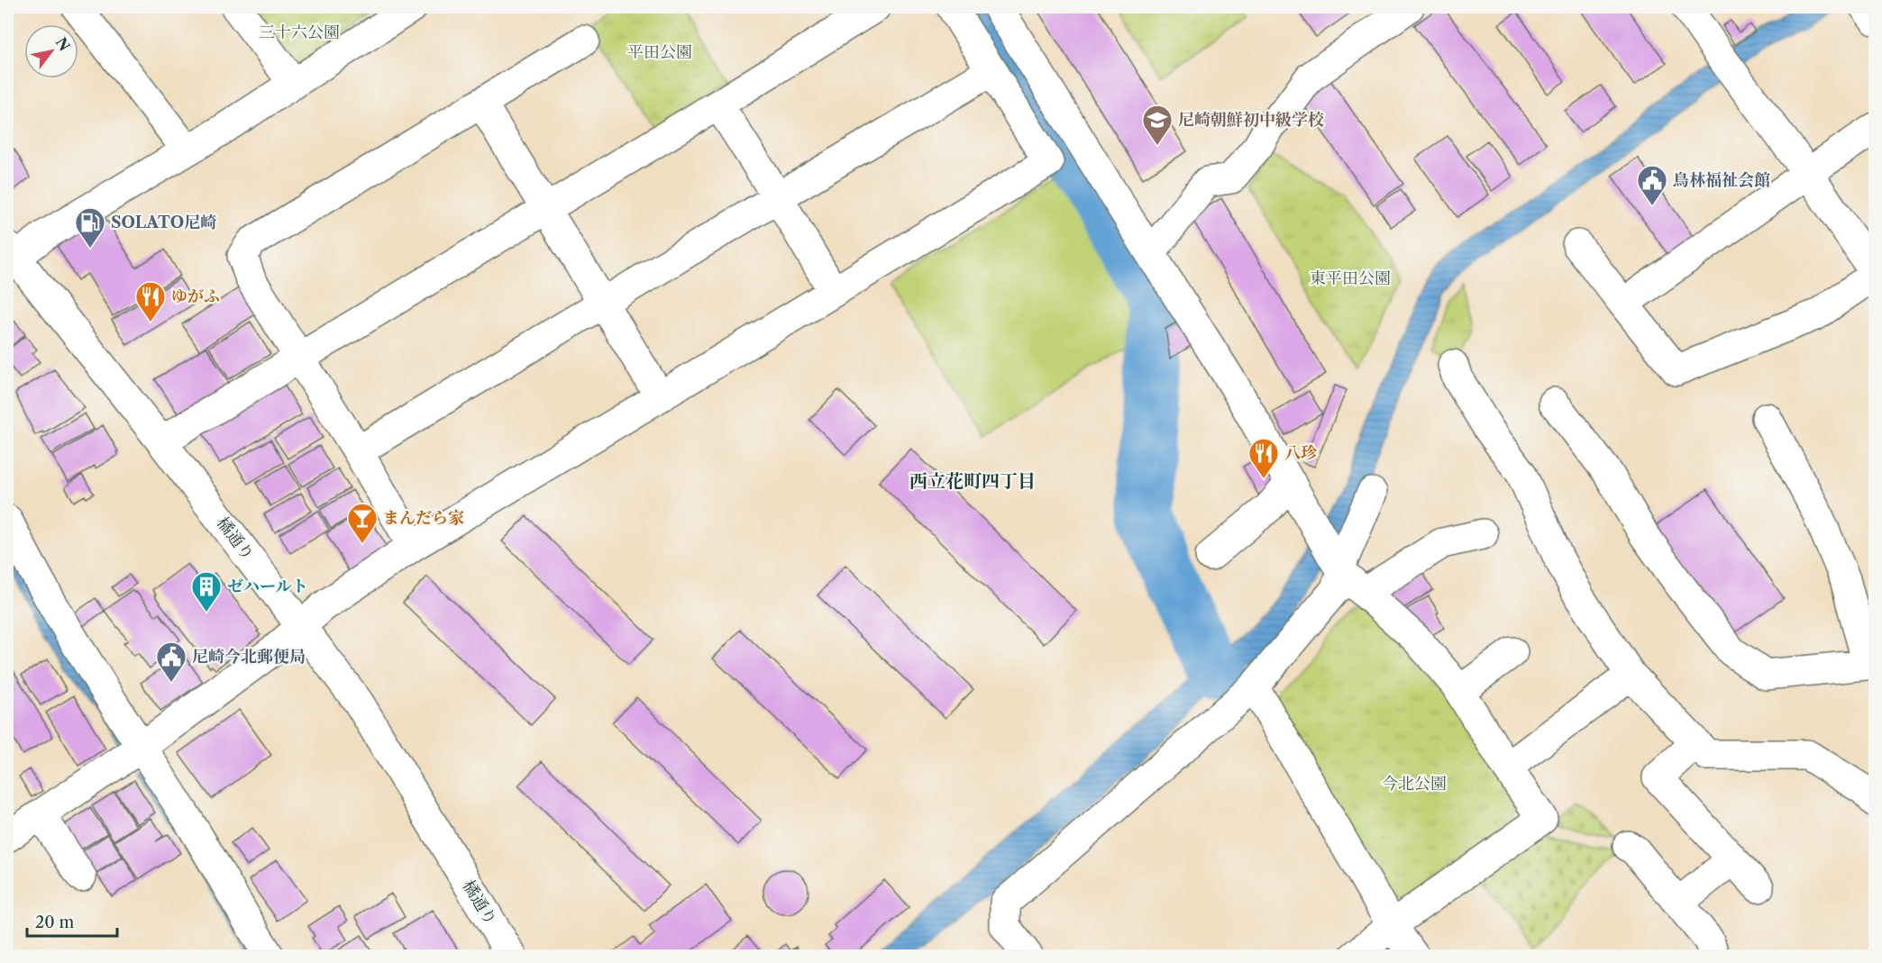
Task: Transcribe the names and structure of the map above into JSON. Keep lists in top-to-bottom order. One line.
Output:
{"streets":{"street":["橘通り"]},"districts":["西立花町四丁目"],"parks":["三十六公園","平田公園","東平田公園","今北公園"],"places":{"school or university":["尼崎朝鮮初中級学校"],"public building":["鳥林福祉会館","尼崎今北郵便局"],"fuel station":["SOLATO尼崎"],"restaurant":["ゆがふ","八珍"],"bar":["まんだら家"],"building":["ゼハールト"]},"scale_bar":"20 m","north":"top right"}
